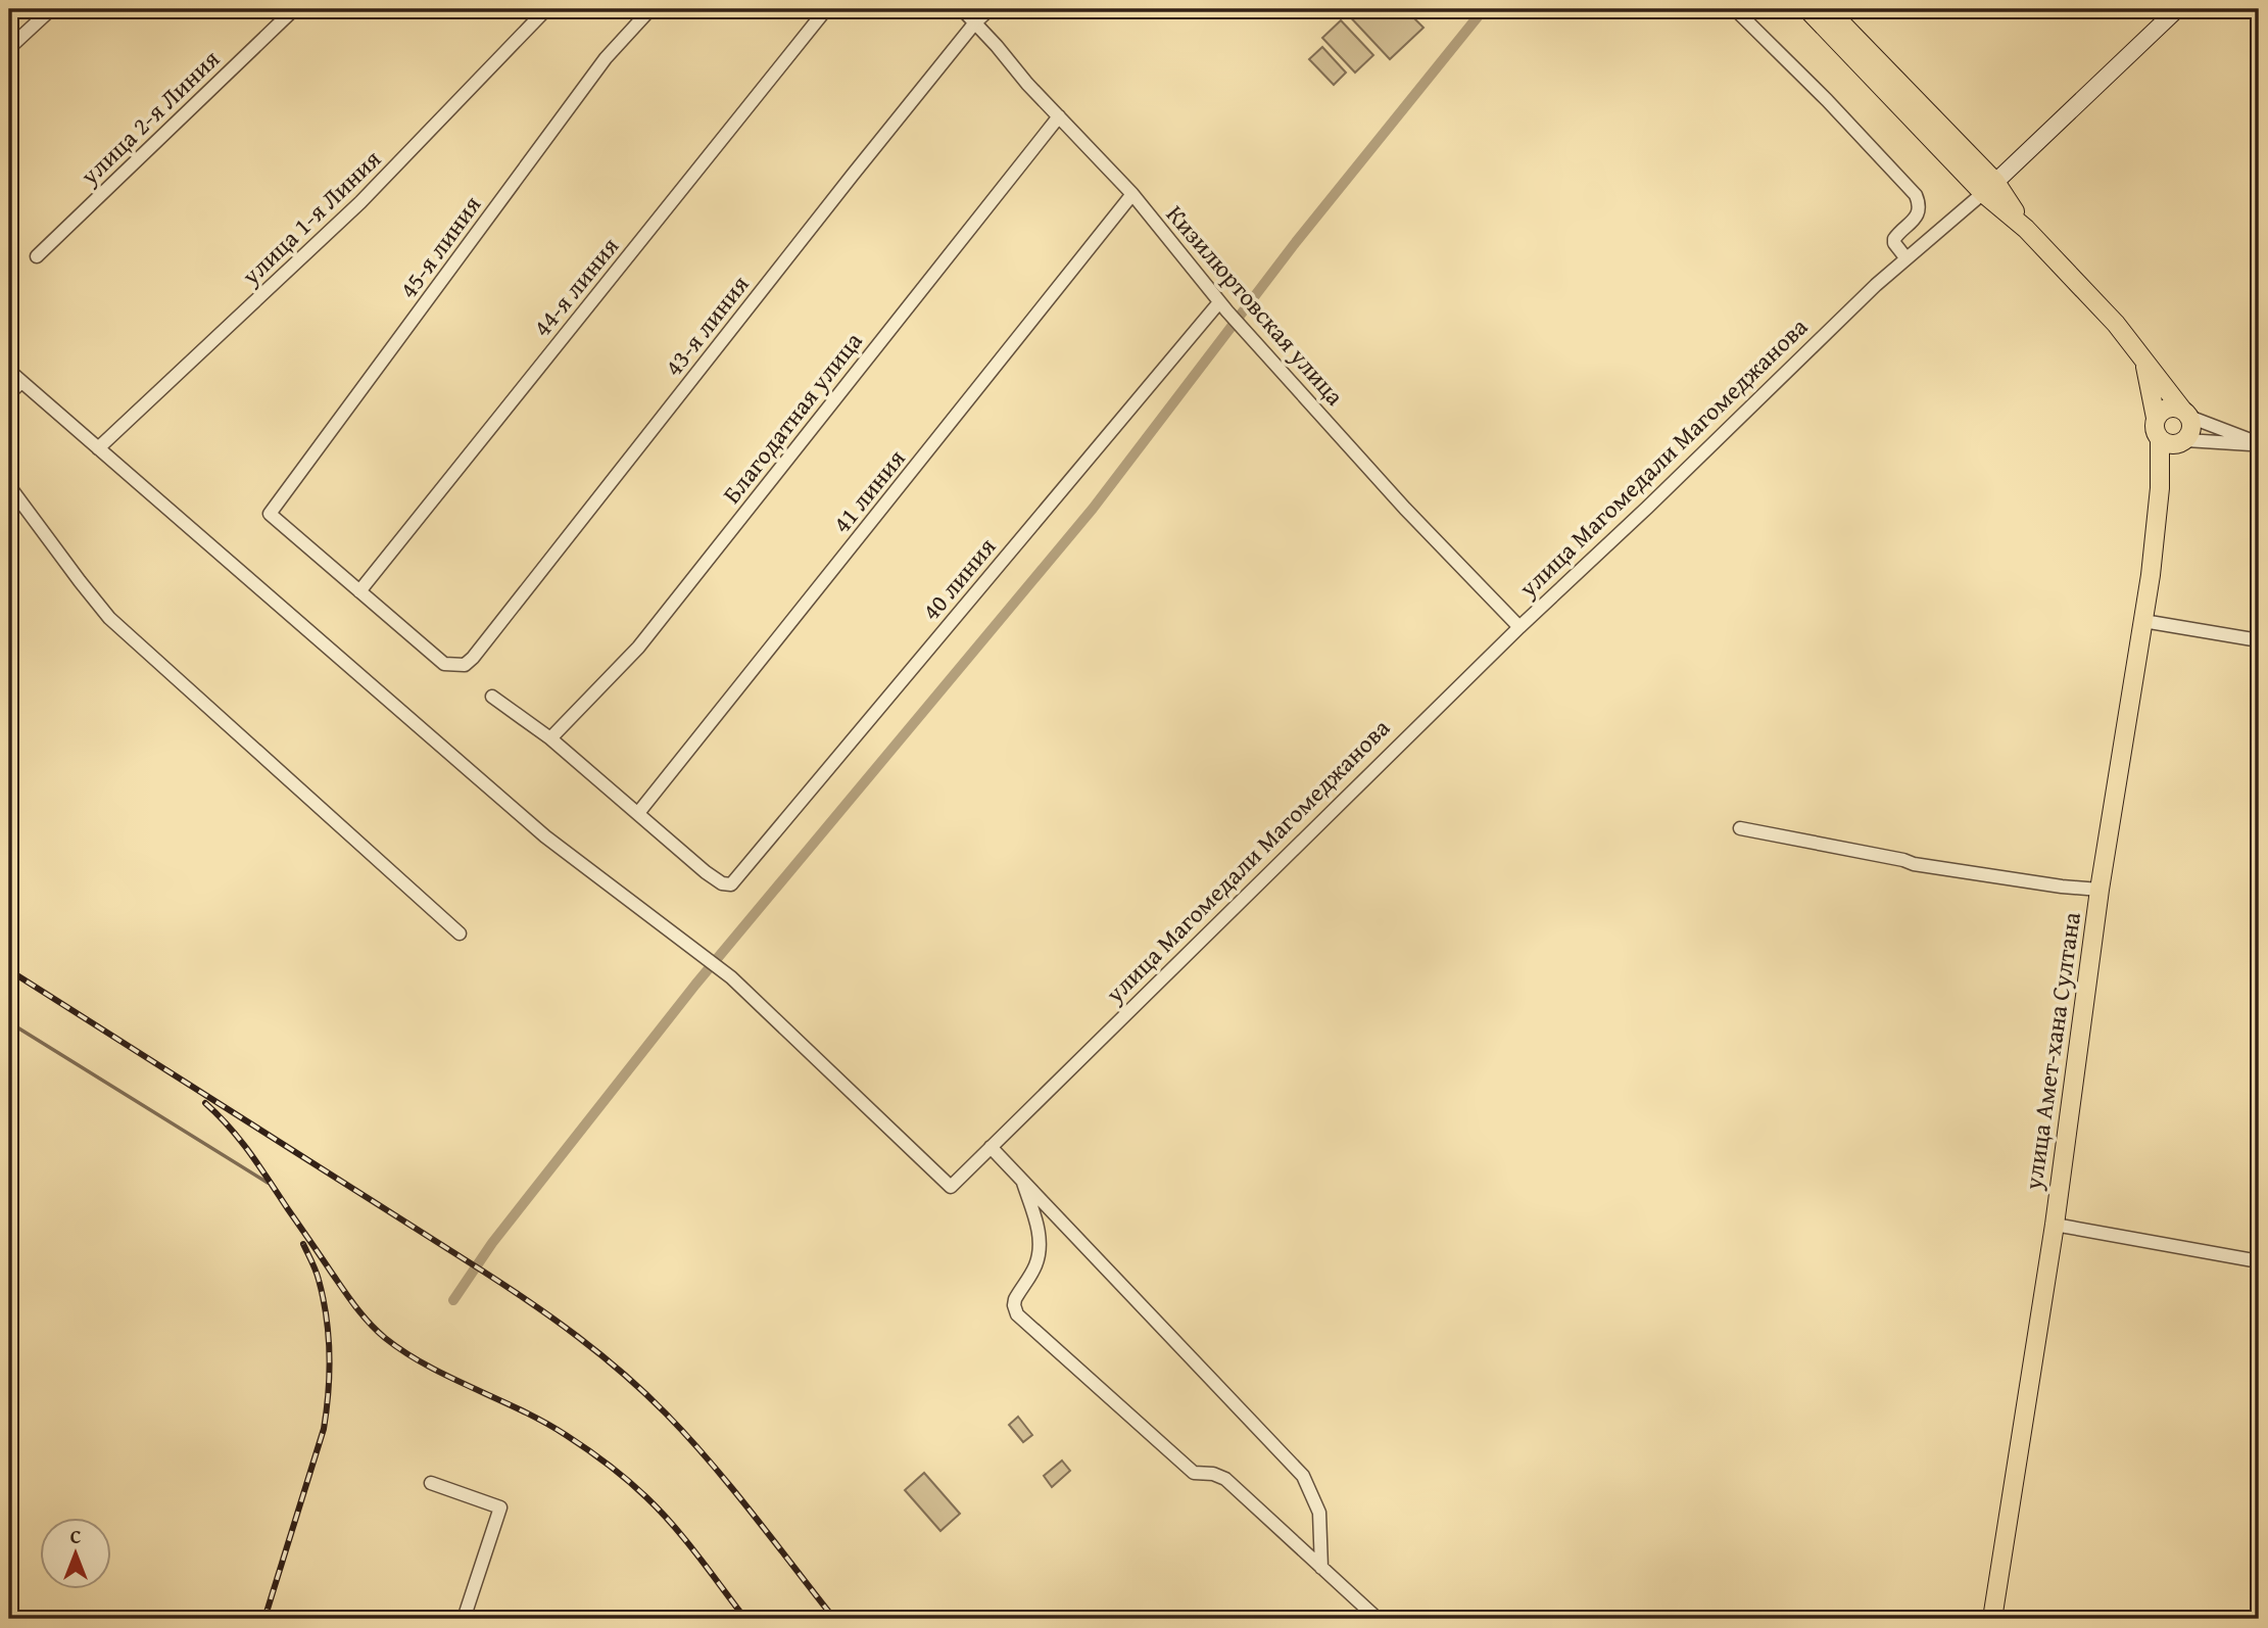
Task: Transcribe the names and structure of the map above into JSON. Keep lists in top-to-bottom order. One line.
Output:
{"streets":{"main road":["улица Амет-хана Султана"],"street":["улица 2-я Линия","улица 1-я Линия","45-я линия","44-я линия","Кизилюртовская улица","43-я линия","Благодатная улица","улица Магомедали Магомеджановa","41 линия","40 линия"]},"crossings":[["улица 1-я Линия","улица Магомедали Магомеджановa"],["45-я линия","44-я линия"],["45-я линия","43-я линия"],["44-я линия","43-я линия"],["Кизилюртовская улица","43-я линия"],["Кизилюртовская улица","Благодатная улица"],["Кизилюртовская улица","улица Магомедали Магомеджановa"],["Кизилюртовская улица","41 линия"],["Кизилюртовская улица","40 линия"],["41 линия","40 линия"]],"north":"top"}
